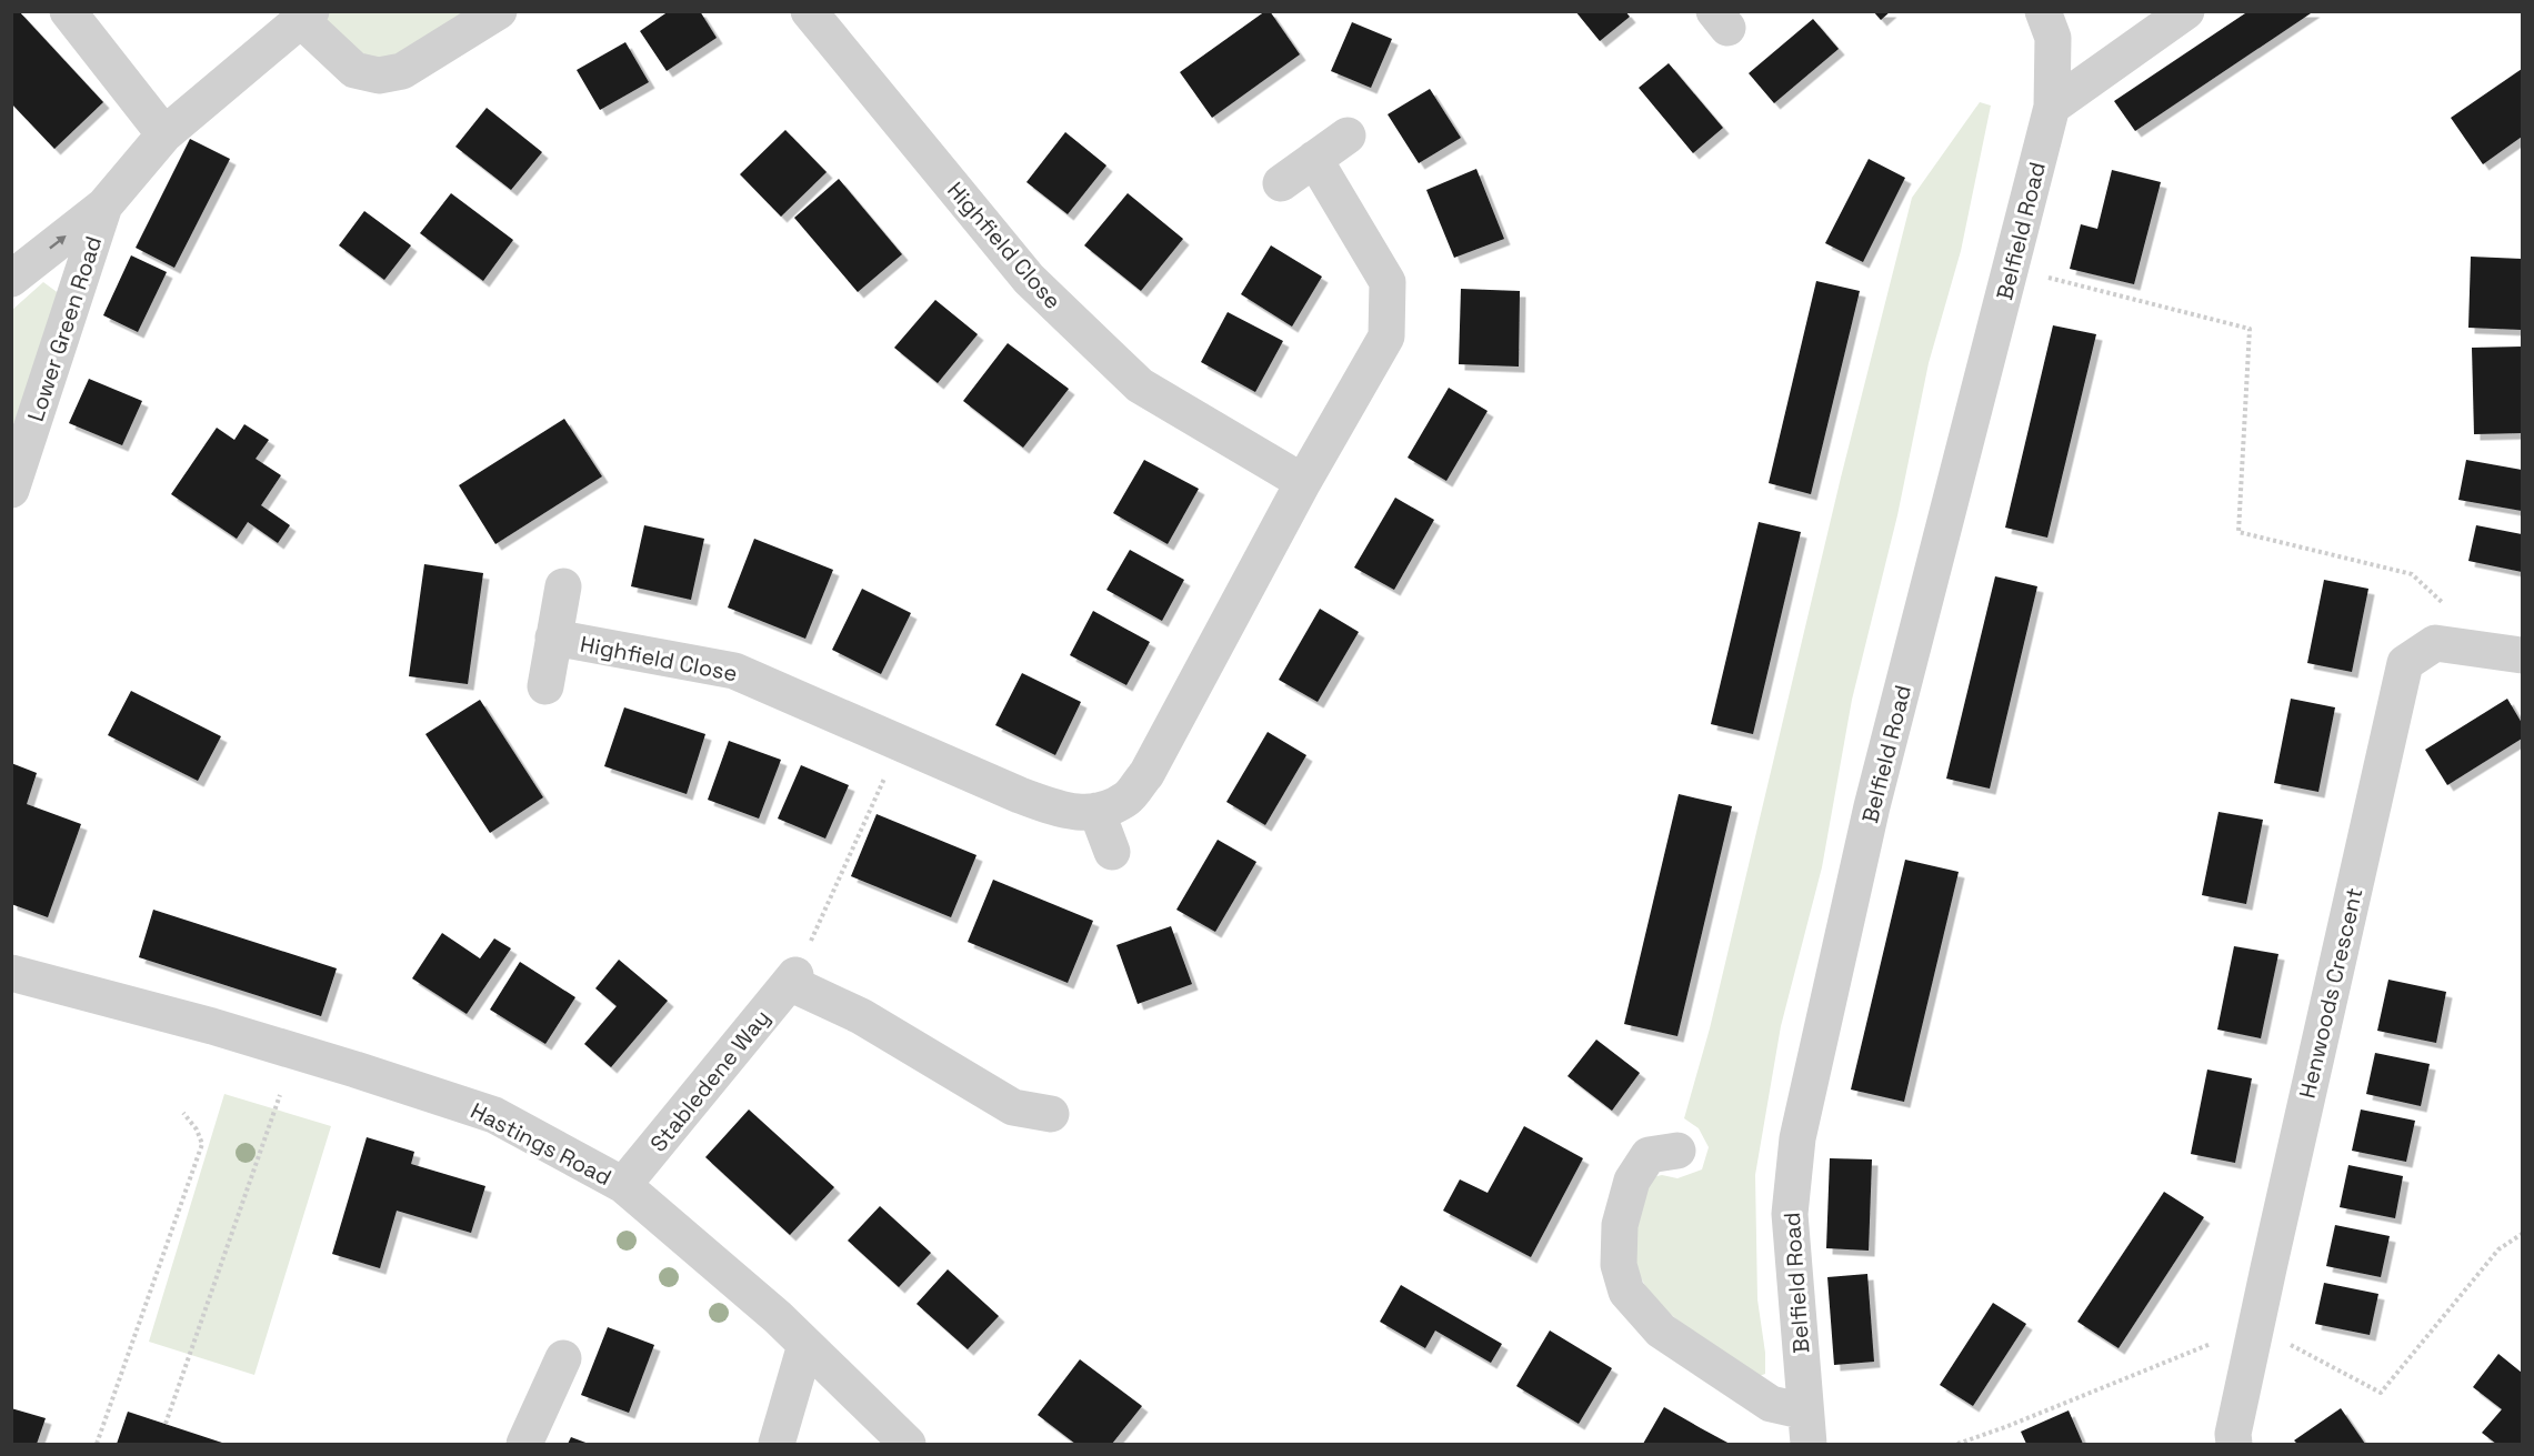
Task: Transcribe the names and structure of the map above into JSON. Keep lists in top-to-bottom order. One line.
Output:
{"streets":{"street":["Belfield Road","Highfield Close","Lower Green Road","Henwoods Crescent","Stabledene Way","Hastings Road"]},"crossings":[["Stabledene Way","Hastings Road"]]}
